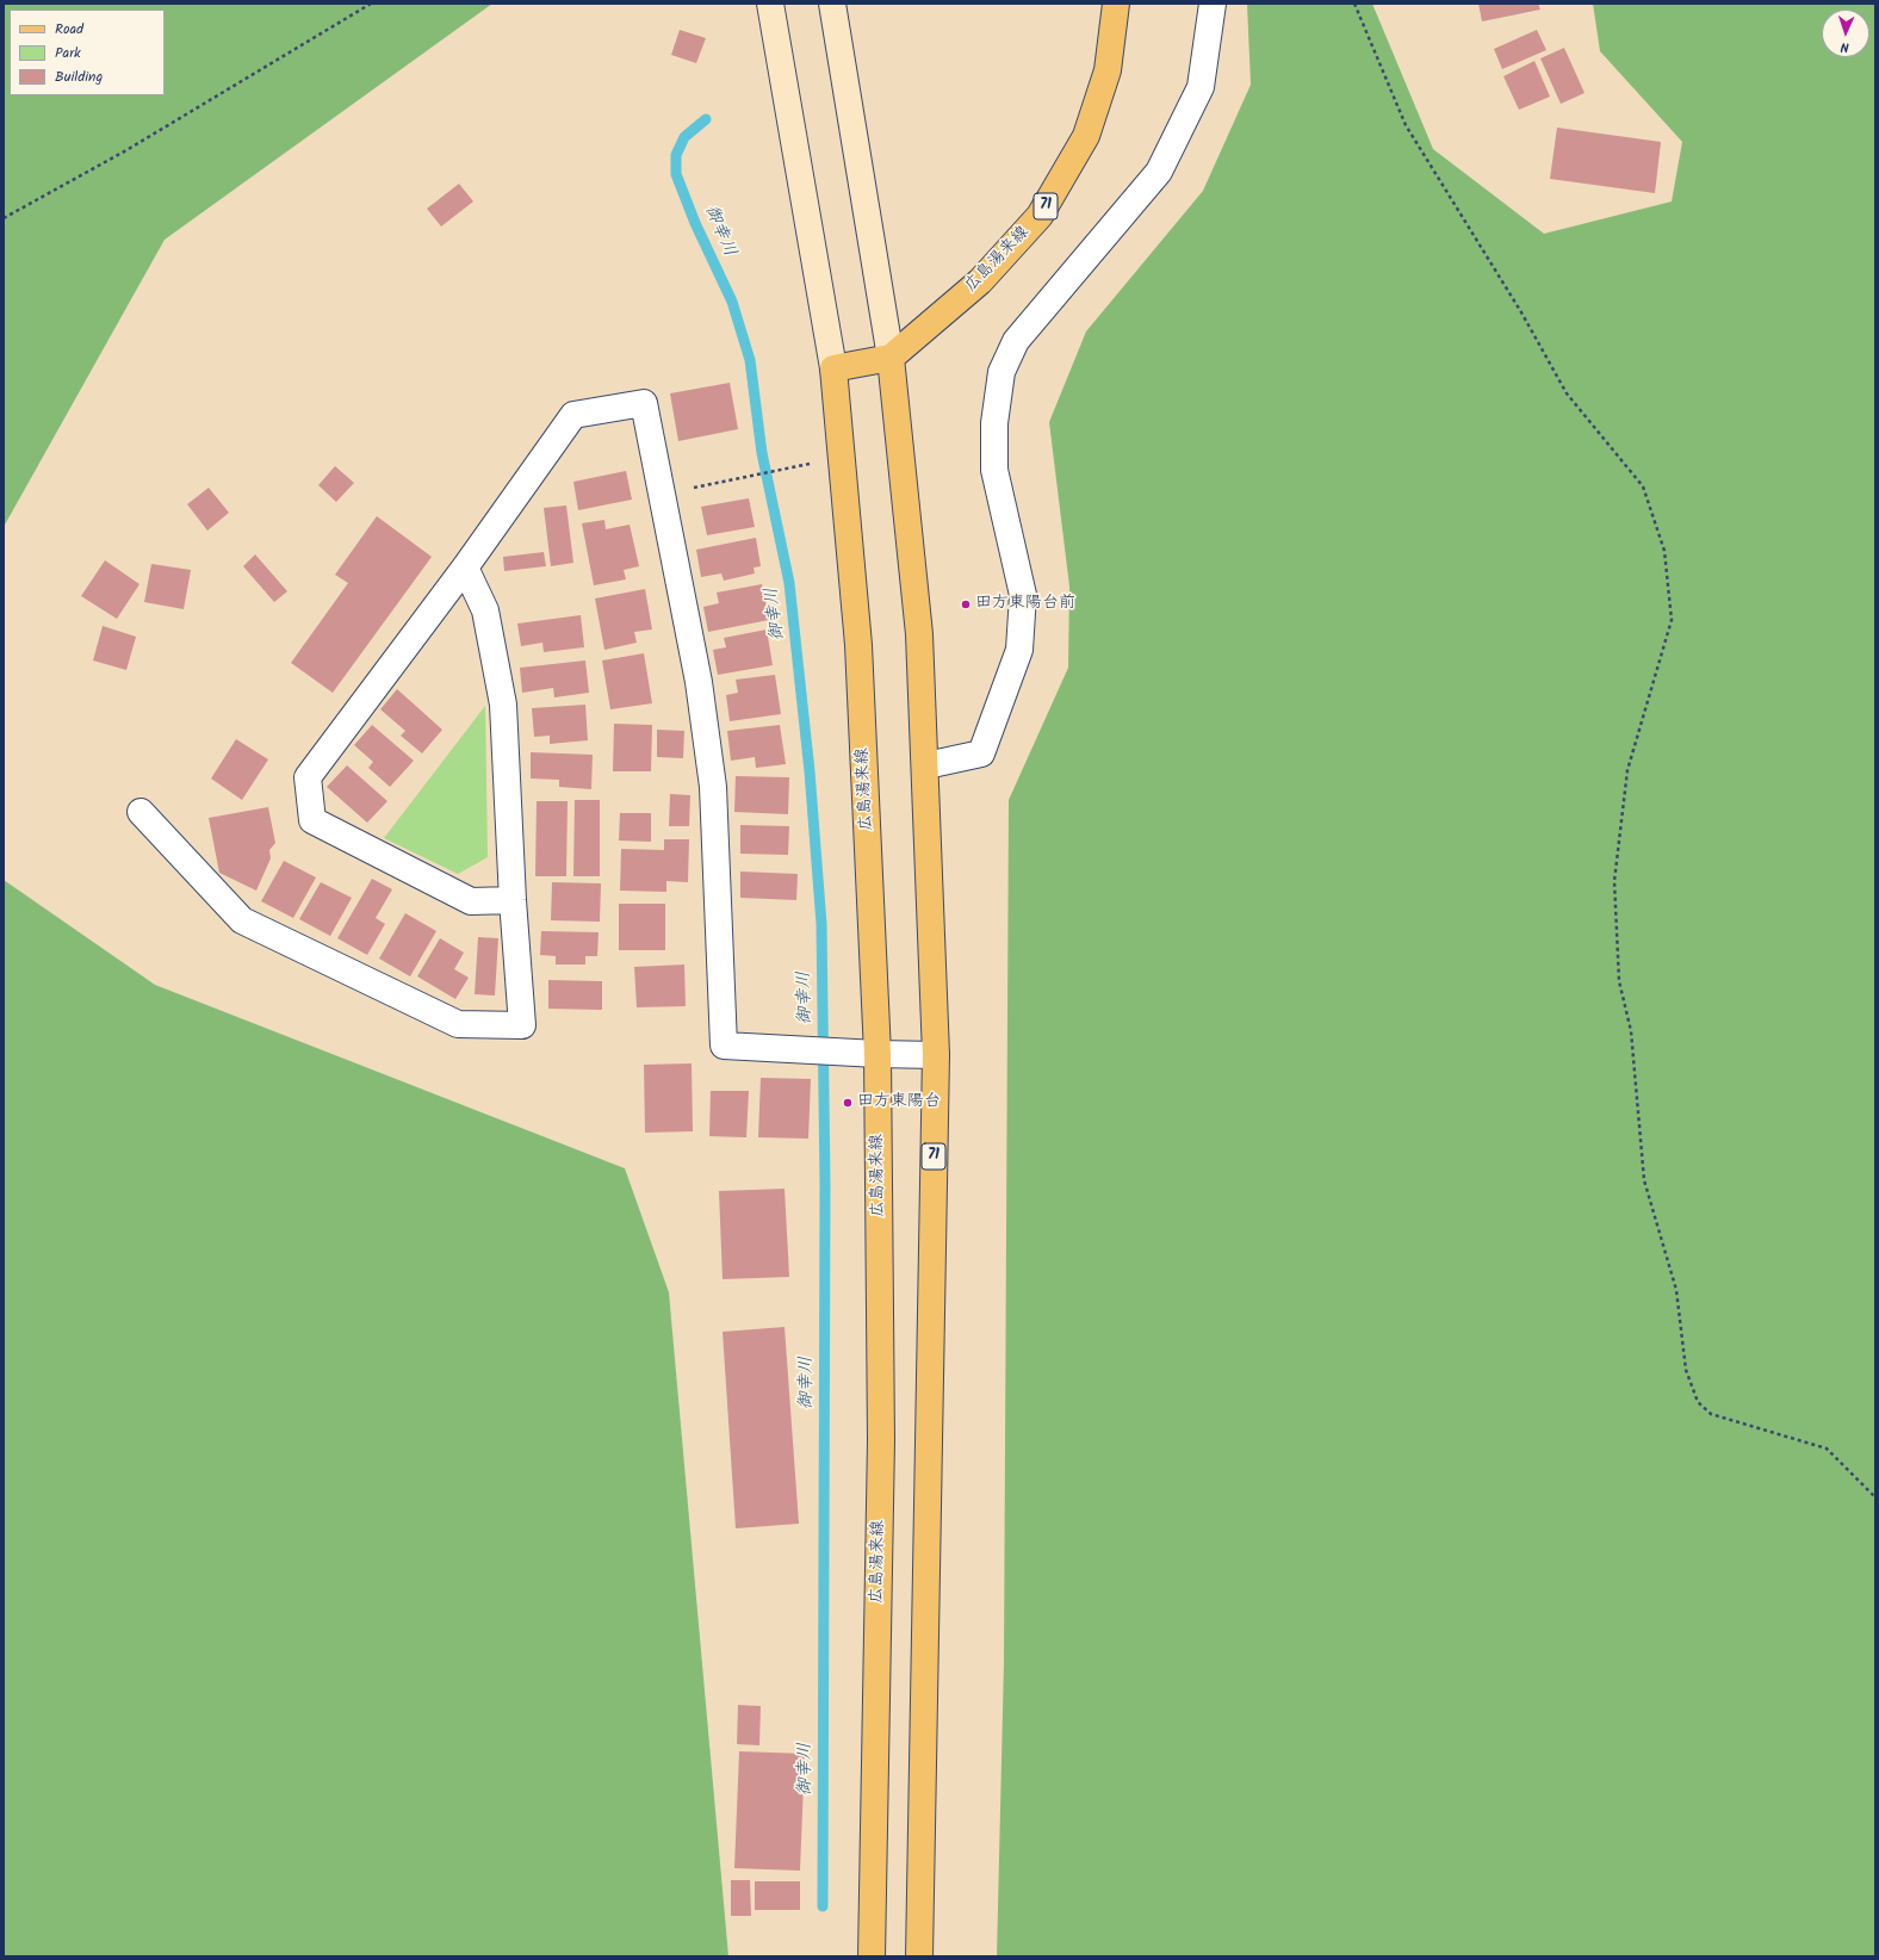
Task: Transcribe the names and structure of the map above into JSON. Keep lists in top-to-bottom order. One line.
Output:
{"streets":{"main road":["71","広島湯来線"]},"crossings":[["71","広島湯来線"]],"water":["御幸川"],"places":["田方東陽台前","田方東陽台"],"legend":["Road","Park","Building"],"north":"bottom"}
